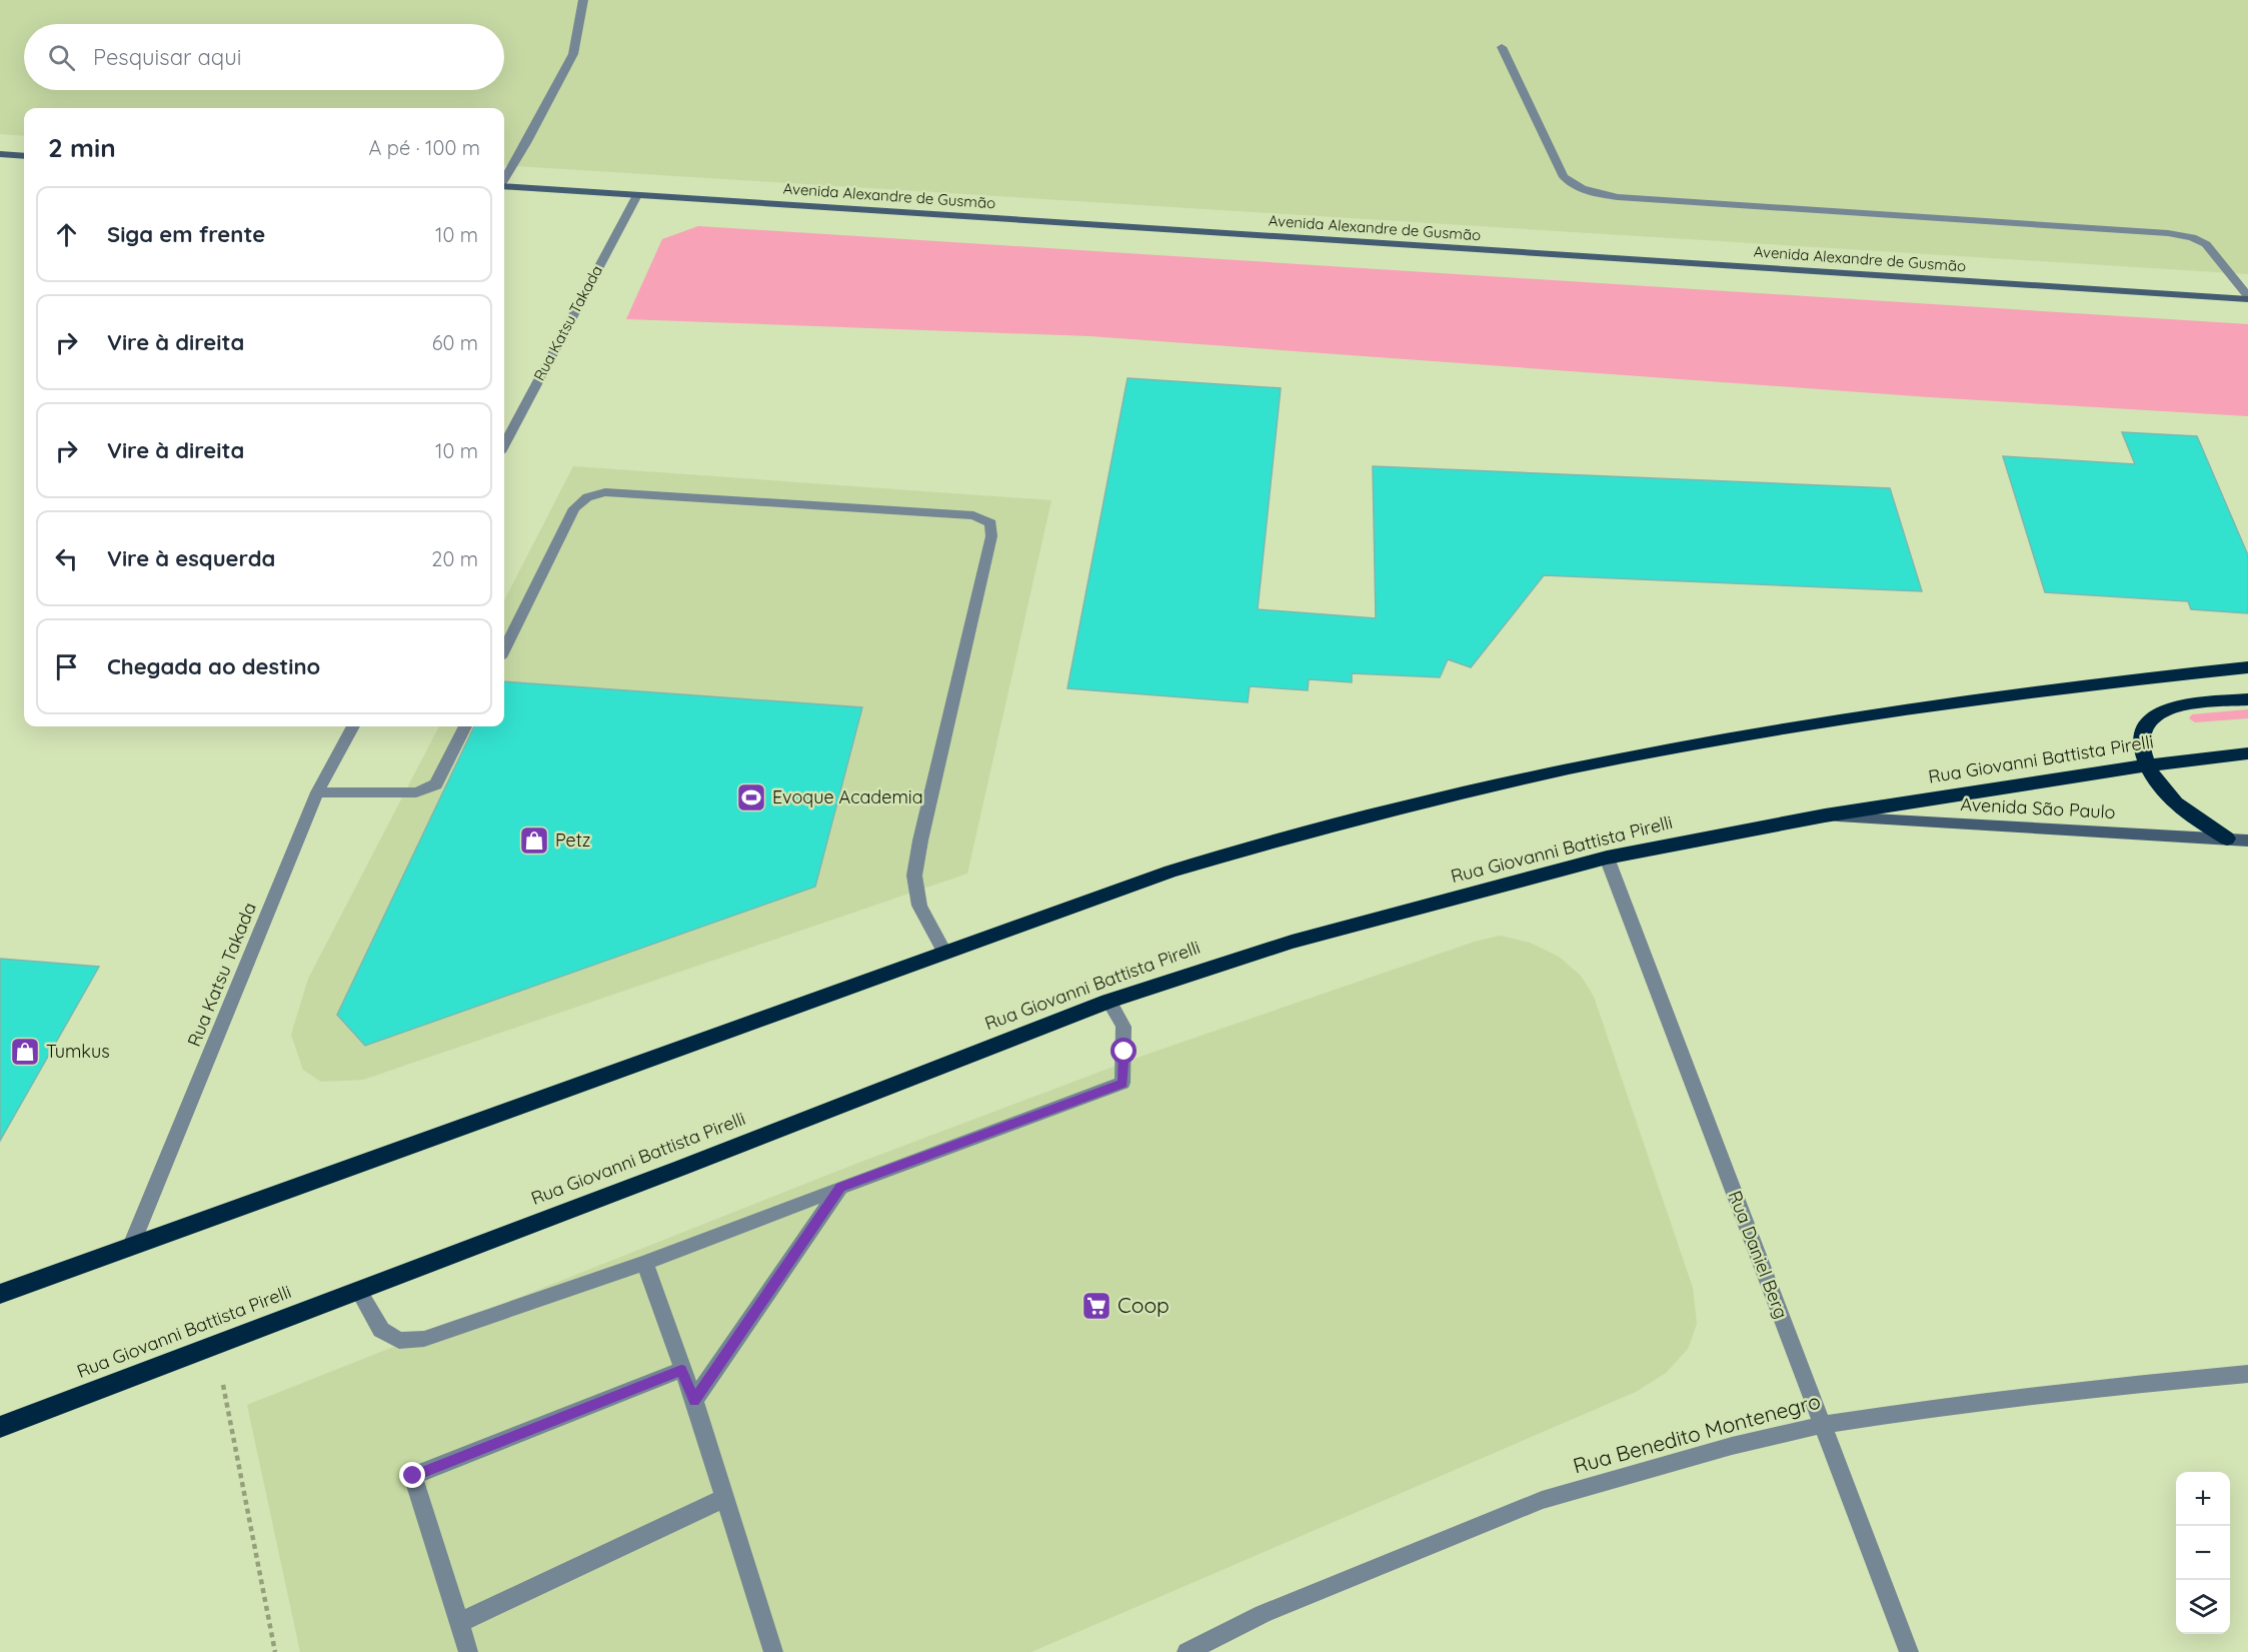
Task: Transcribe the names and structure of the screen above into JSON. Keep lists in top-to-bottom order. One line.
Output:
{"streets":{"highway":["Rua Giovanni Battista Pirelli"],"street":["Avenida Alexandre de Gusmão","Rua Katsu Takada","Avenida São Paulo","Rua Daniel Berg","Rua Benedito Montenegro"]},"crossings":[["Avenida Alexandre de Gusmão","Rua Katsu Takada"],["Rua Giovanni Battista Pirelli","Avenida São Paulo"],["Rua Giovanni Battista Pirelli","Rua Daniel Berg"],["Rua Daniel Berg","Rua Benedito Montenegro"]],"places":{"sports":["Evoque Academia"],"shop":["Petz","Tumkus"],"supermarket":["Coop"]},"page":{"search":"Pesquisar aqui","heading":["2 min","A pé · 100 m"],"list":[["Siga em frente","10 m"],["Vire à direita","60 m"],["Vire à direita","10 m"],["Vire à esquerda","20 m"],"Chegada ao destino"],"map_buttons":["+","−"]}}
